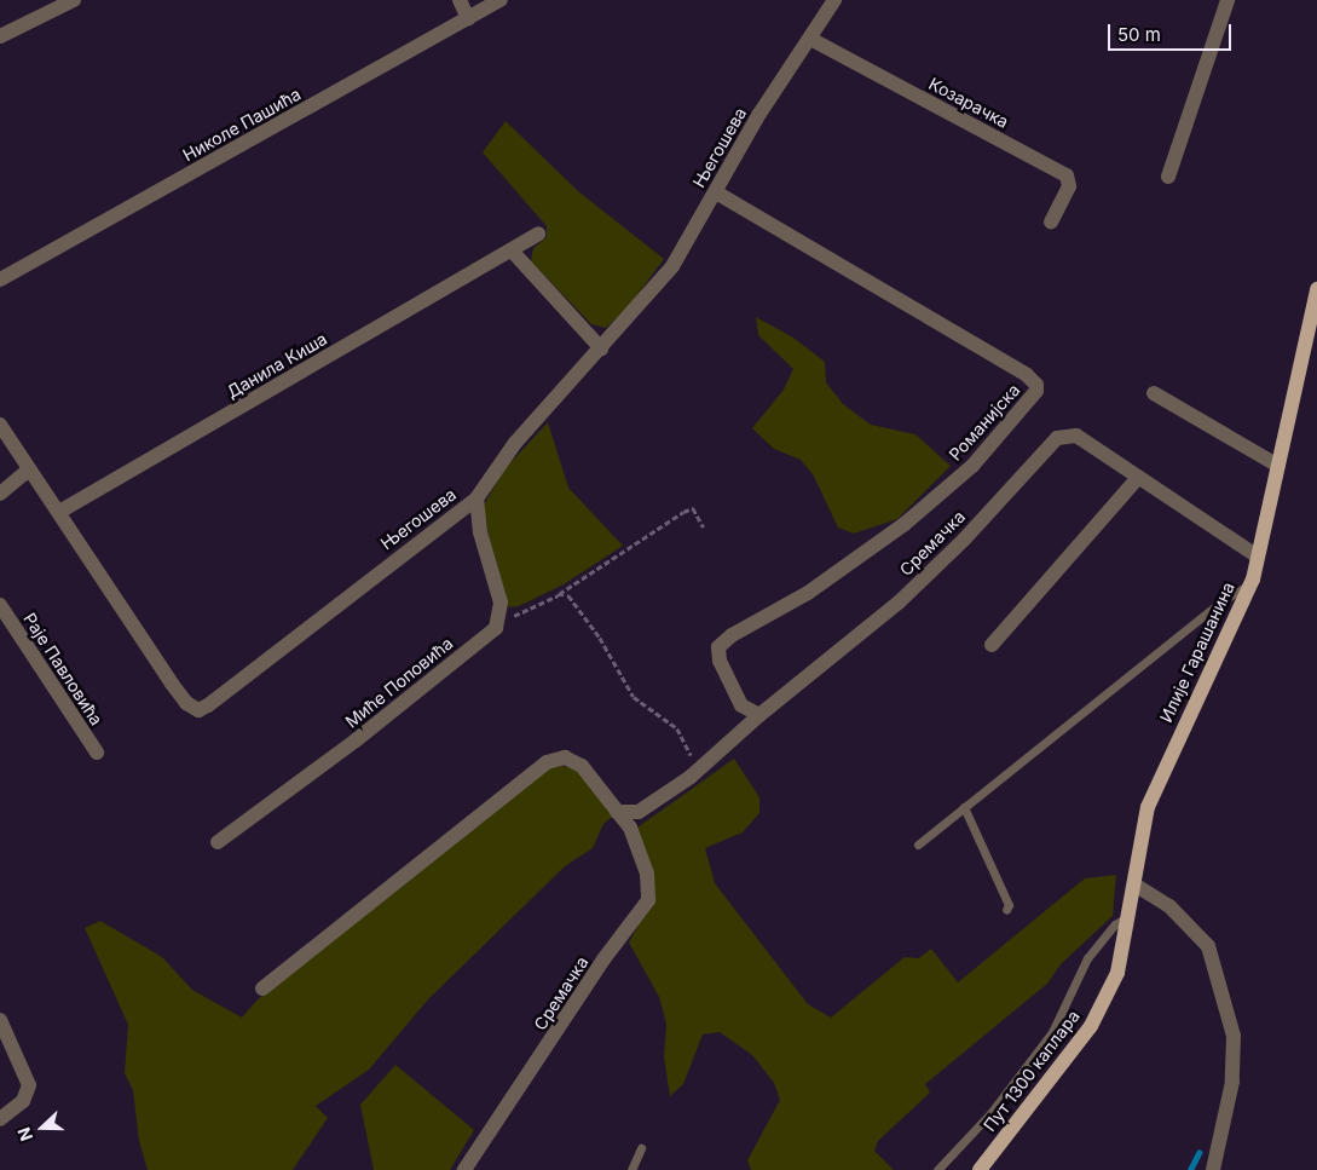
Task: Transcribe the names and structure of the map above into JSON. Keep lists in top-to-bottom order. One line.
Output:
{"streets":{"main road":["Илије Гарашанина","Пут 1300 каплара"],"street":["Козарачка","Николе Пашића","Његошева","Данила Киша","Романијска","Сремачка","Раје Павловића","Миће Поповића"]},"crossings":[["Козарачка","Његошева"],["Његошева","Данила Киша"],["Његошева","Романијска"],["Романијска","Сремачка"],["Сремачка","Илије Гарашанина"],["Илије Гарашанина","Пут 1300 каплара"]],"scale_bar":"50 m","north":"left"}
